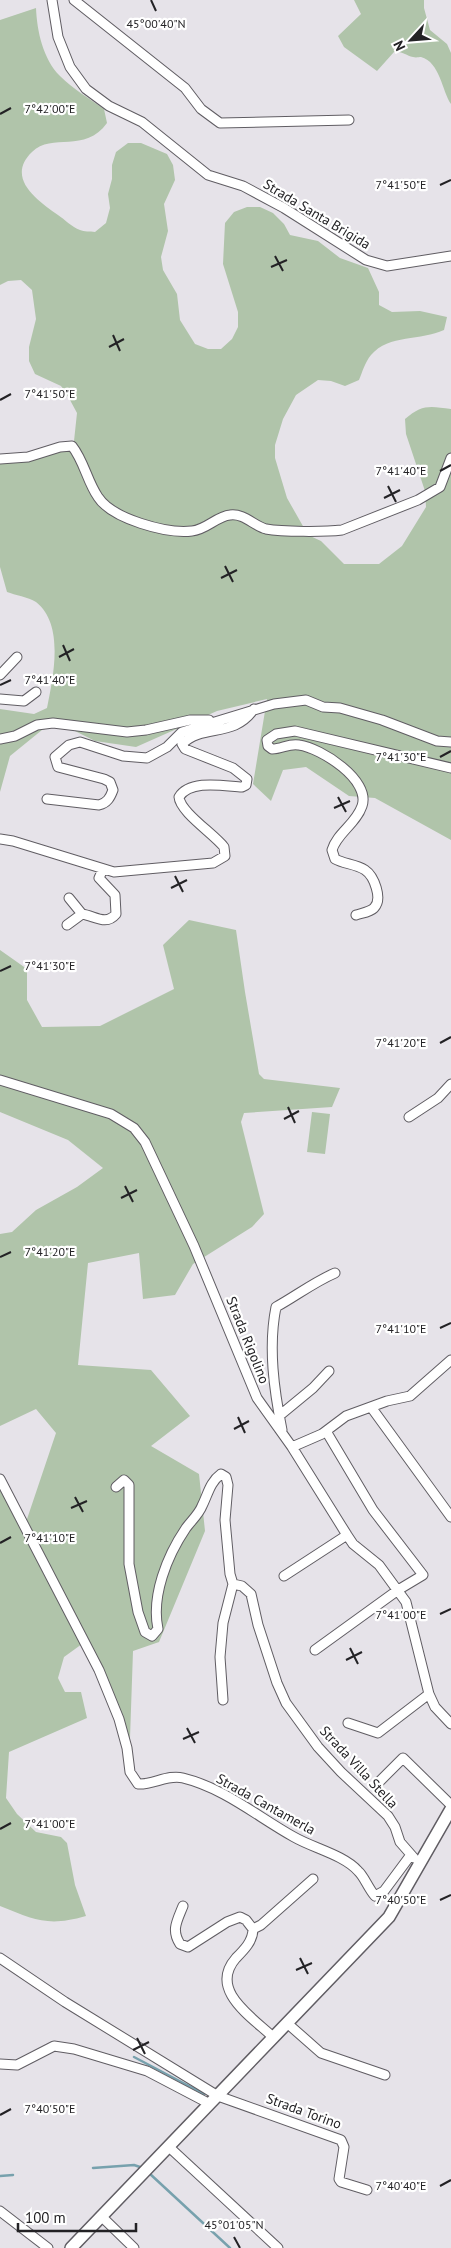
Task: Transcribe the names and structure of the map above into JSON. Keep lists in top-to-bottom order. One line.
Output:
{"streets":{"street":["Strada Santa Brigida","Strada Rigolino","Strada Villa Stella","Strada Cantamerla","Strada Torino"]},"crossings":[["Strada Villa Stella","Strada Cantamerla"]],"scale_bar":"100 m","north":"bottom left","coordinates":["45°00'40\"N","7°42'00\"E","7°41'50\"E","7°41'40\"E","7°41'30\"E","7°41'20\"E","7°41'10\"E","7°41'00\"E","7°40'50\"E","7°40'40\"E","45°01'05\"N"]}
